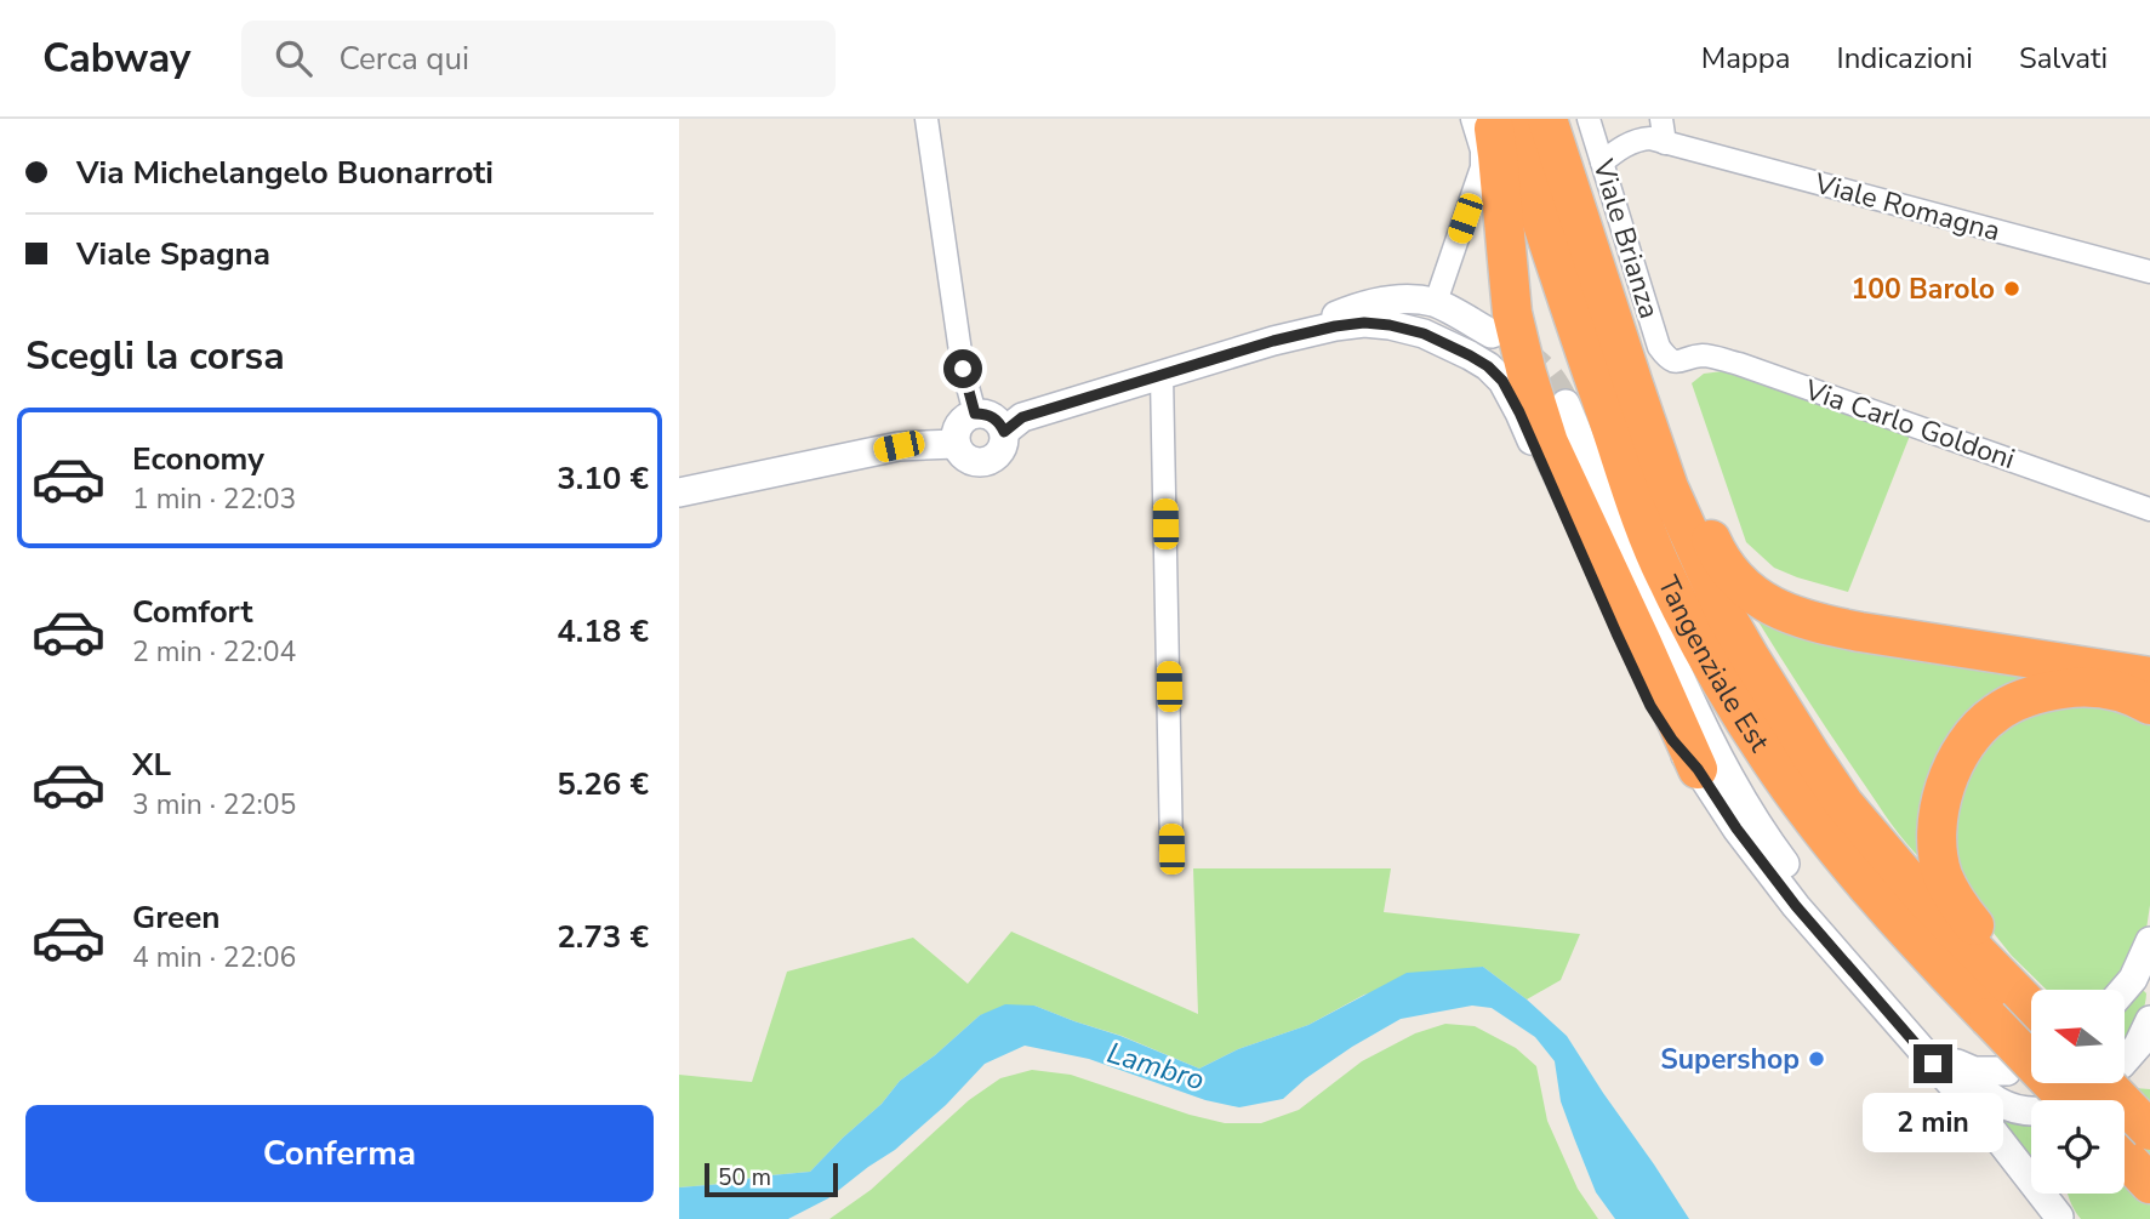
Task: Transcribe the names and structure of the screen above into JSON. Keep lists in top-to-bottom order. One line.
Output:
{"streets":{"highway":["Tangenziale Est"],"street":["Viale Romagna","Viale Brianza","Via Carlo Goldoni"]},"crossings":[["Viale Romagna","Viale Brianza"],["Viale Brianza","Via Carlo Goldoni"]],"water":["Lambro"],"places":["100 Barolo","Supershop"],"scale_bar":"50 m","north":"left","page":{"header":"Cabway","search":"Cerca qui","nav":["Mappa","Indicazioni","Salvati"],"banner":["Via Michelangelo Buonarroti","Viale Spagna"],"heading":"Scegli la corsa","list":[{"name":"Economy","note":"1 min · 22:03","value":"3.10 €"},{"name":"Comfort","note":"2 min · 22:04","value":"4.18 €"},{"name":"XL","note":"3 min · 22:05","value":"5.26 €"},{"name":"Green","note":"4 min · 22:06","value":"2.73 €"}],"buttons":"Conferma","bubble":"2 min","scale":"50 m"}}
